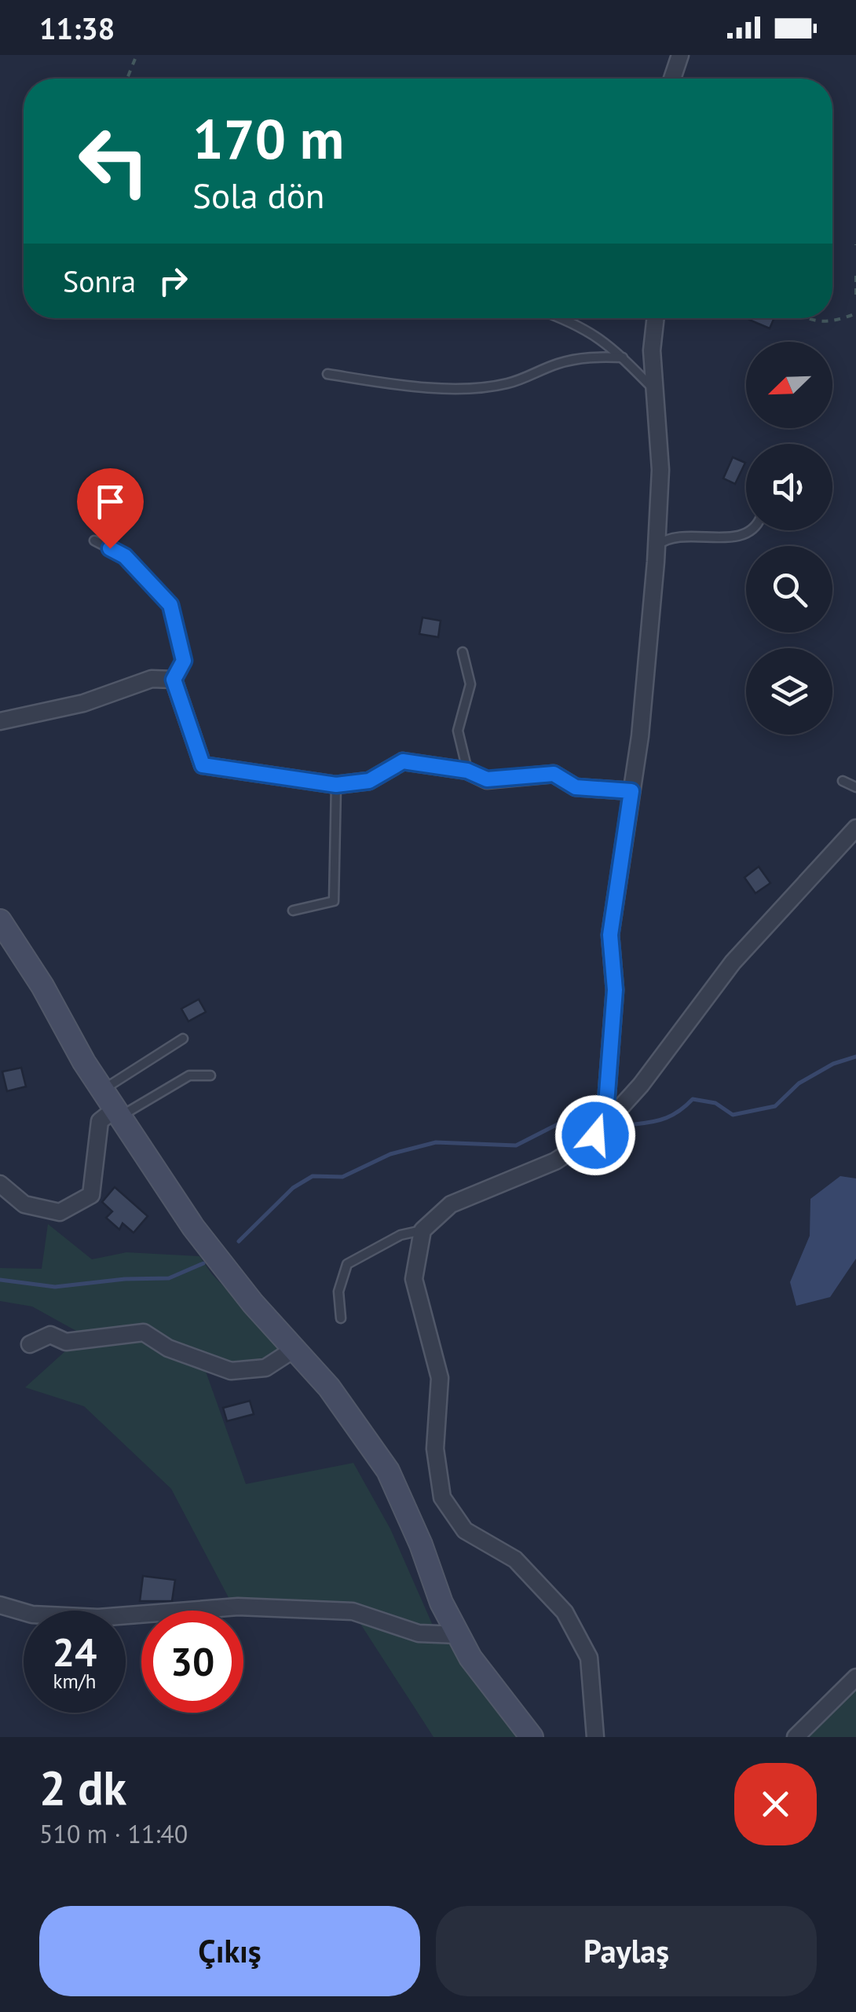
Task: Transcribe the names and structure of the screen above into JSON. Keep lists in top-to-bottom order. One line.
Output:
{"north":"bottom left","page":{"status":"11:38","turn":["170 m","Sola dön"],"then":"Sonra","speed":"24 km/h","limit":"30","heading":["2 dk","510 m · 11:40"],"buttons":["Çıkış","Paylaş"]}}
